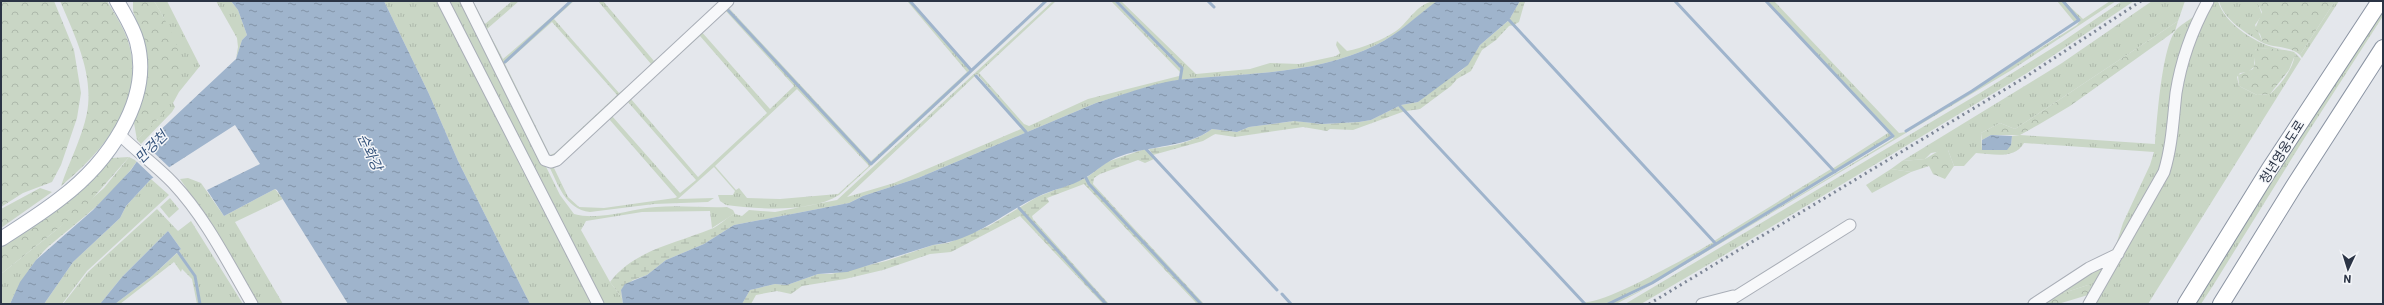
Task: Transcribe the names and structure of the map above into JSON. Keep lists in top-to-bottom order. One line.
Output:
{"streets":{"highway":["청년영웅도로"]},"water":["만겅천","순화강"],"north":"bottom"}
